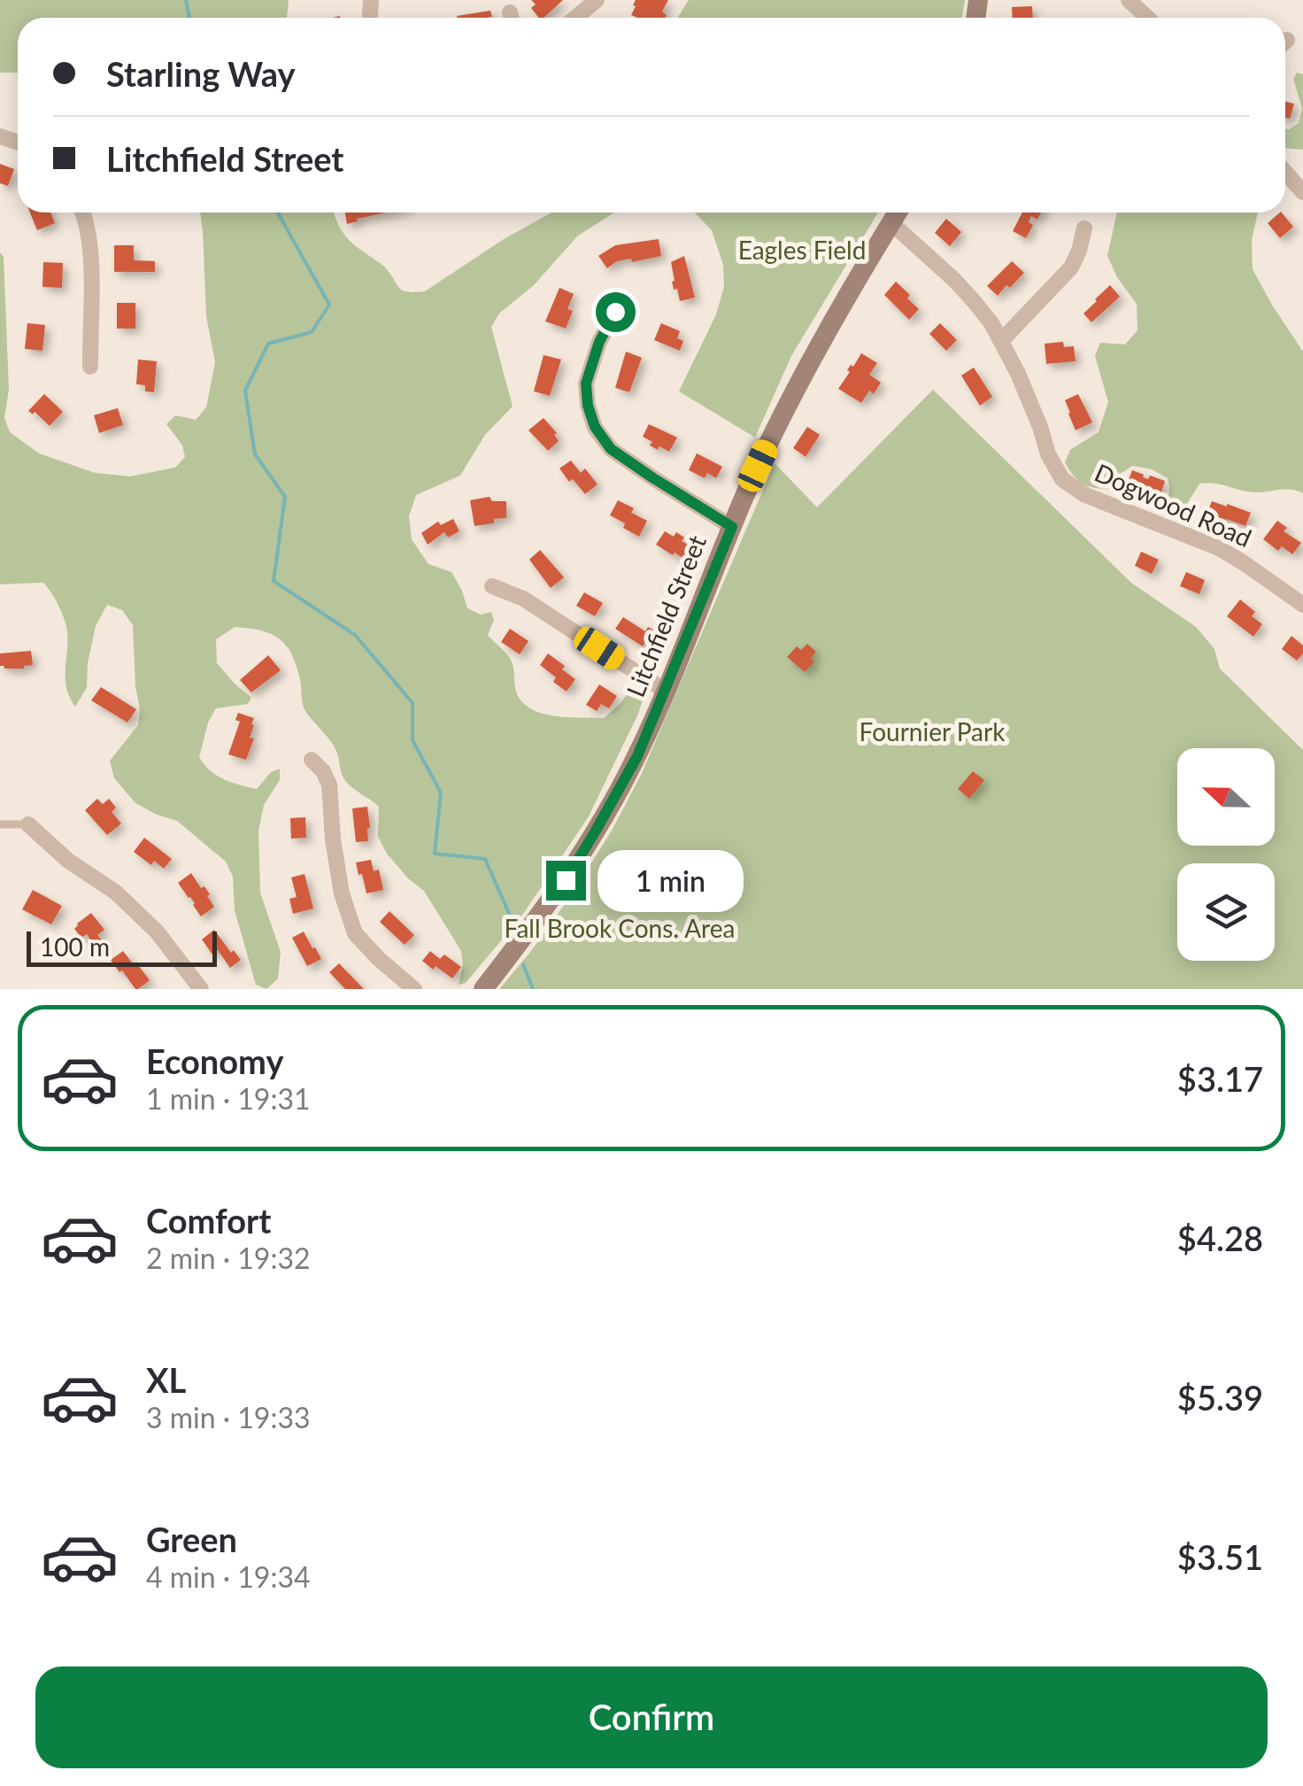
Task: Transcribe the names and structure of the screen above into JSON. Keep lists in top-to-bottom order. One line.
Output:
{"streets":{"main road":["Litchfield Street"],"street":["Dogwood Road"]},"crossings":[["Dogwood Road","Litchfield Street"]],"parks":["Eagles Field","Fournier Park","Fall Brook Cons. Area"],"scale_bar":"100 m","north":"left","page":{"banner":["Starling Way","Litchfield Street"],"bubble":"1 min","scale":"100 m","list":[{"name":"Economy","note":"1 min · 19:31","value":"$3.17"},{"name":"Comfort","note":"2 min · 19:32","value":"$4.28"},{"name":"XL","note":"3 min · 19:33","value":"$5.39"},{"name":"Green","note":"4 min · 19:34","value":"$3.51"}],"buttons":"Confirm"}}
